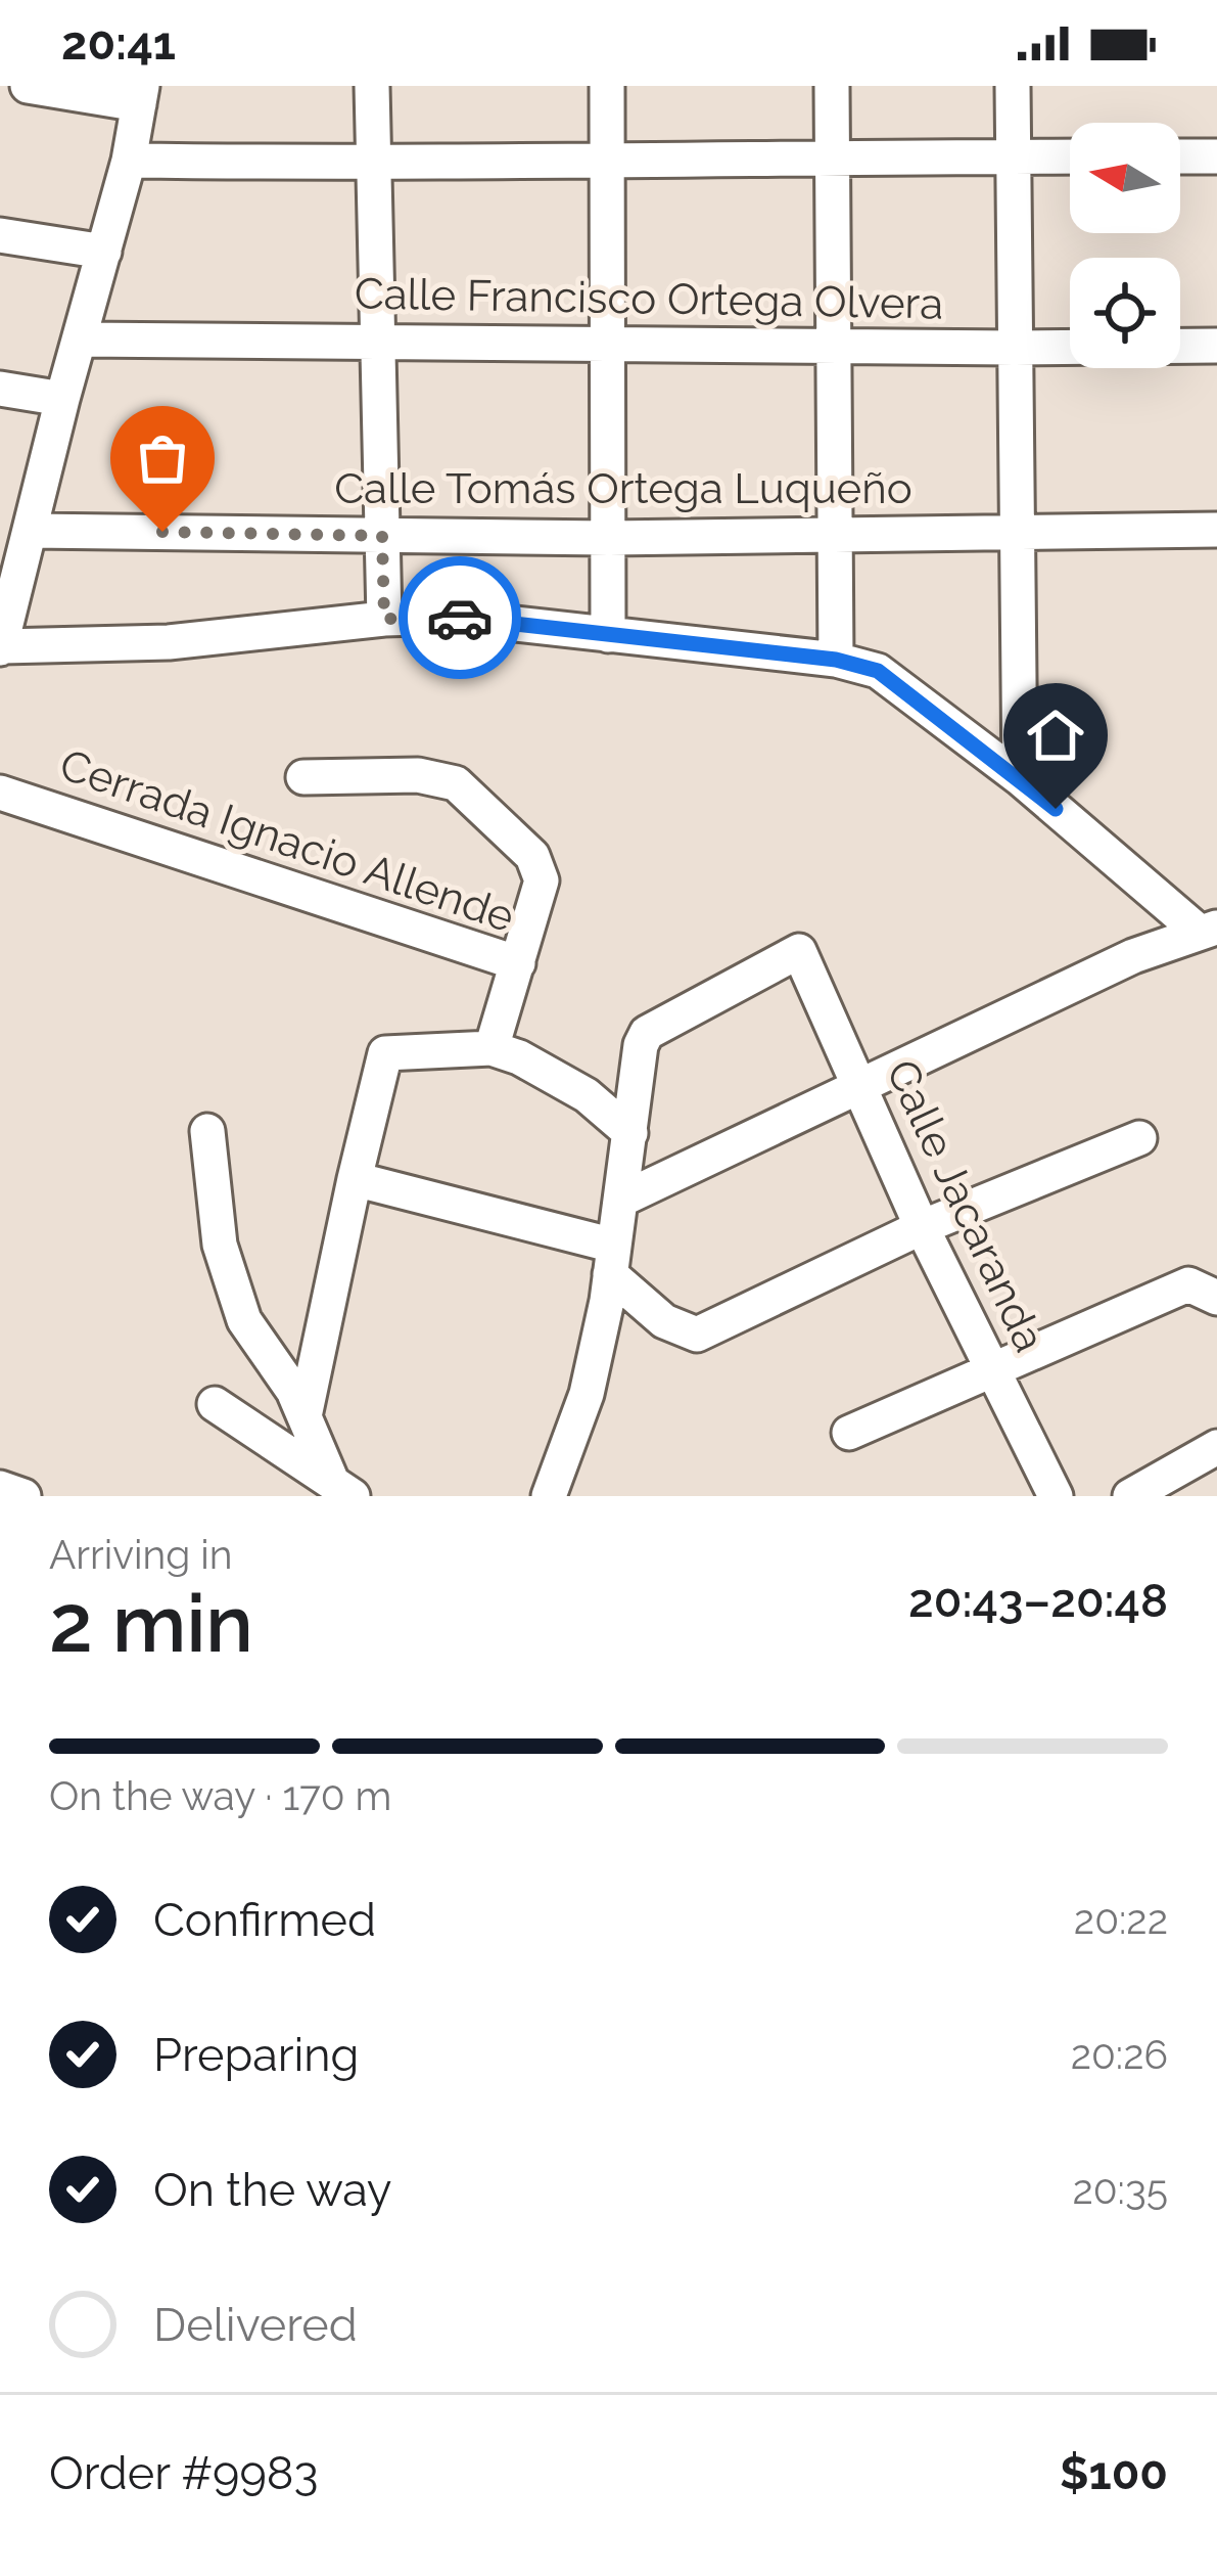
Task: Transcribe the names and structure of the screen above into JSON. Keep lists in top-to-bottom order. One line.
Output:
{"streets":{"street":["Calle Francisco Ortega Olvera","Calle Tomás Ortega Luqueño","Cerrada Ignacio Allende","Calle Jacaranda"]},"north":"left","page":{"status":"20:41","heading":["2 min","Arriving in","20:43–20:48"],"panel":["Order #9983","$100"],"bar":"On the way · 170 m","list":[["Confirmed","20:22"],["Preparing","20:26"],["On the way","20:35"],"Delivered"]}}
